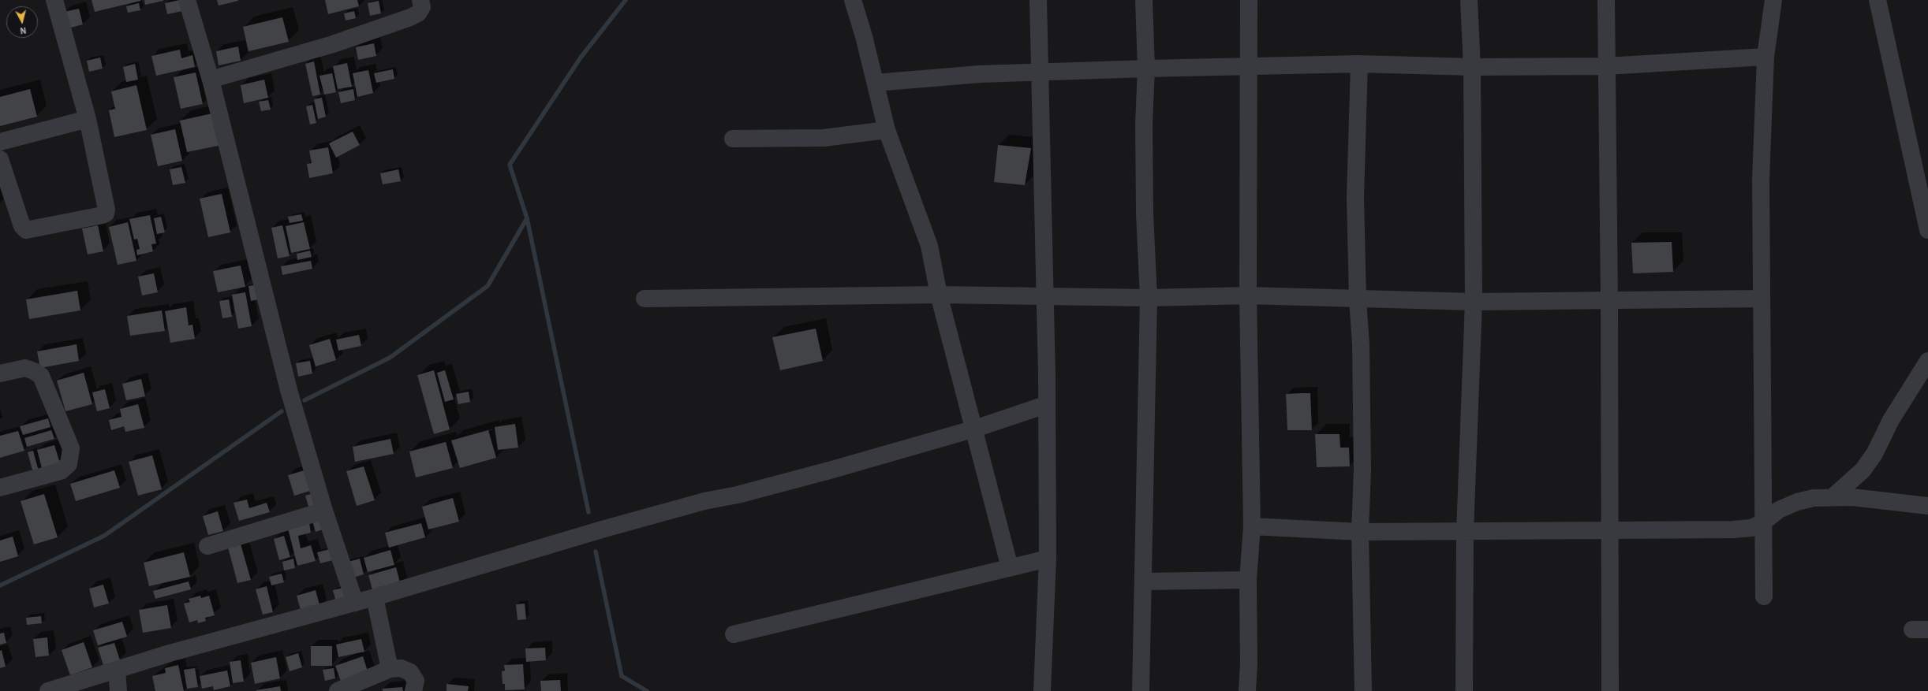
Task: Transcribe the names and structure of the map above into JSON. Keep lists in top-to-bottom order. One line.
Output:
{"north":"bottom"}
